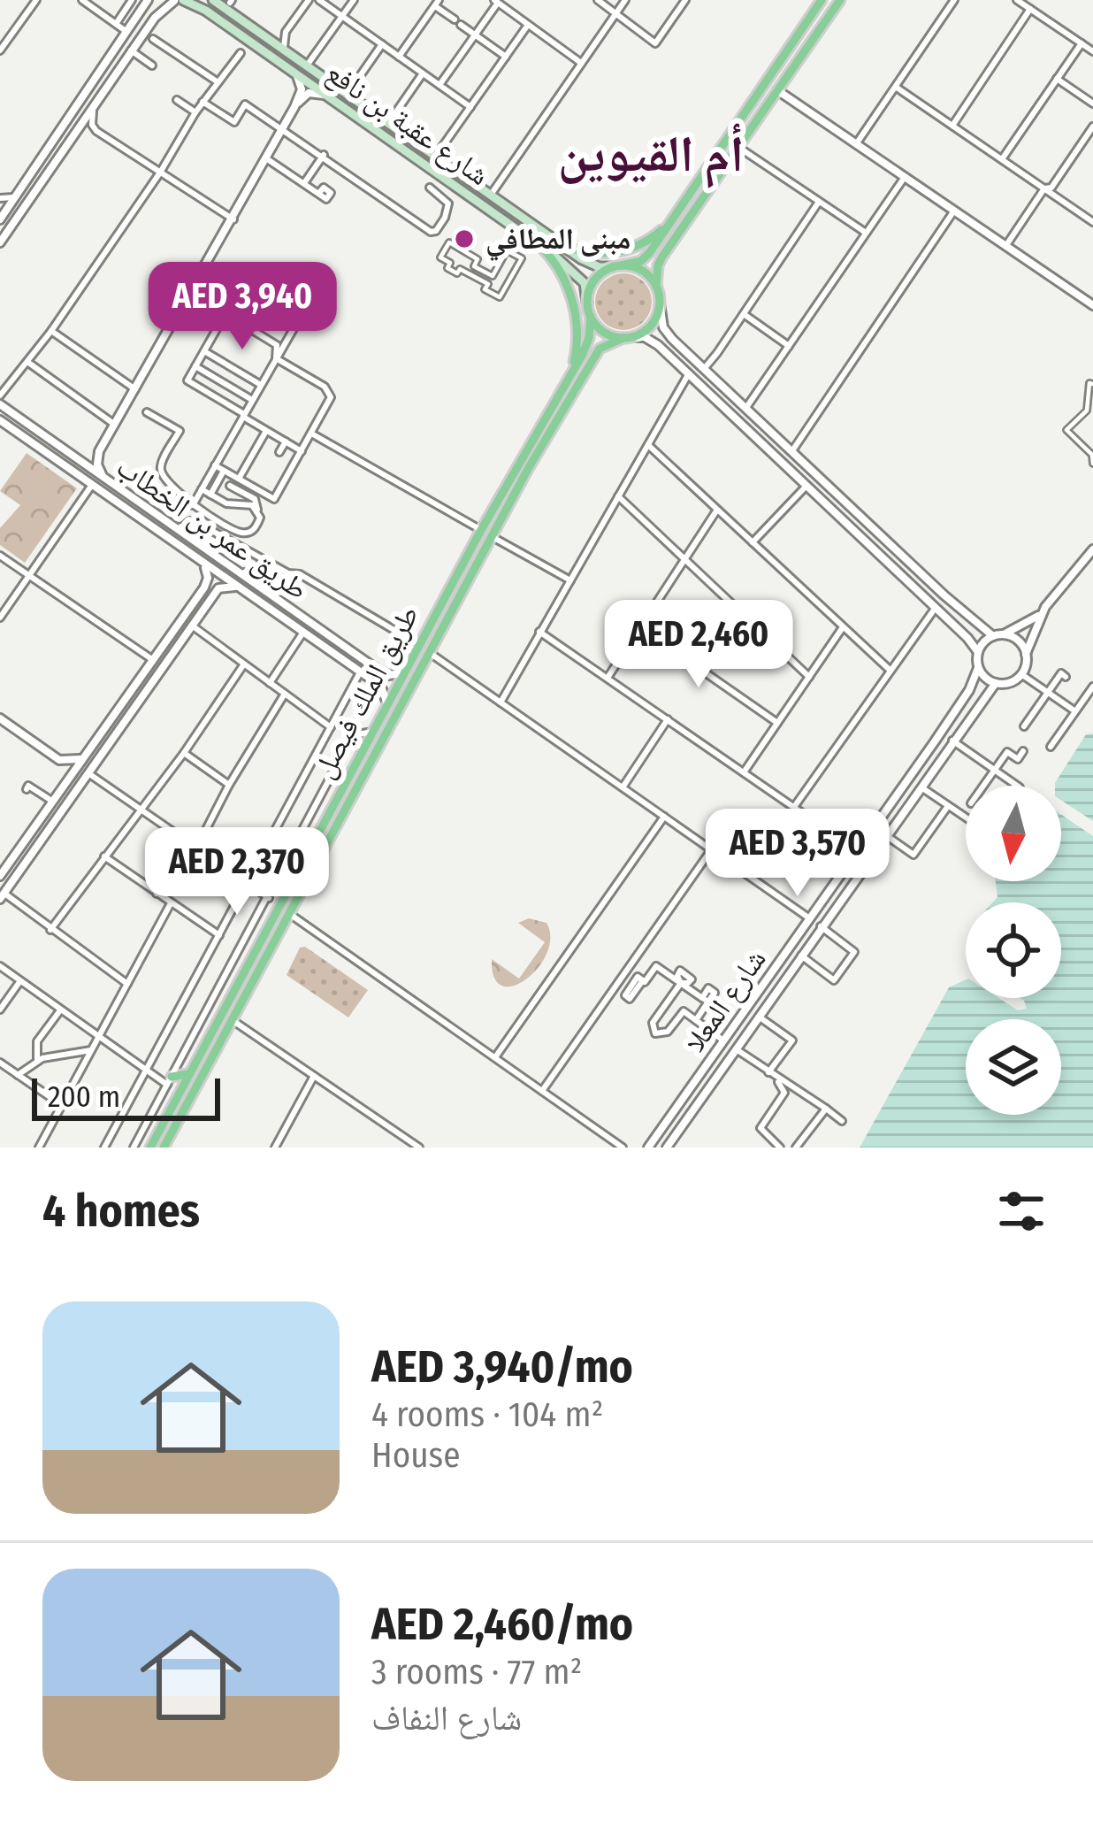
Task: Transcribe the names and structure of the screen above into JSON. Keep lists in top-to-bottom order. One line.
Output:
{"streets":{"main road":["شارع عقبة بن نافع","طريق الملك فيصل"],"street":["طريق عمر بن الخطاب","شارع المعلا"]},"crossings":[["شارع عقبة بن نافع","طريق الملك فيصل"],["طريق عمر بن الخطاب","طريق الملك فيصل"]],"districts":["أم القيوين"],"places":["مبنى المطافي"],"scale_bar":"200 m","north":"bottom","page":{"price":["AED 3,940","AED 2,460","AED 3,570","AED 2,370"],"scale":"200 m","heading":"4 homes","list":[{"name":"AED 3,940/mo","note":"4 rooms · 104 m² · House"},{"name":"AED 2,460/mo","note":"3 rooms · 77 m² · شارع النفاف"}]}}
